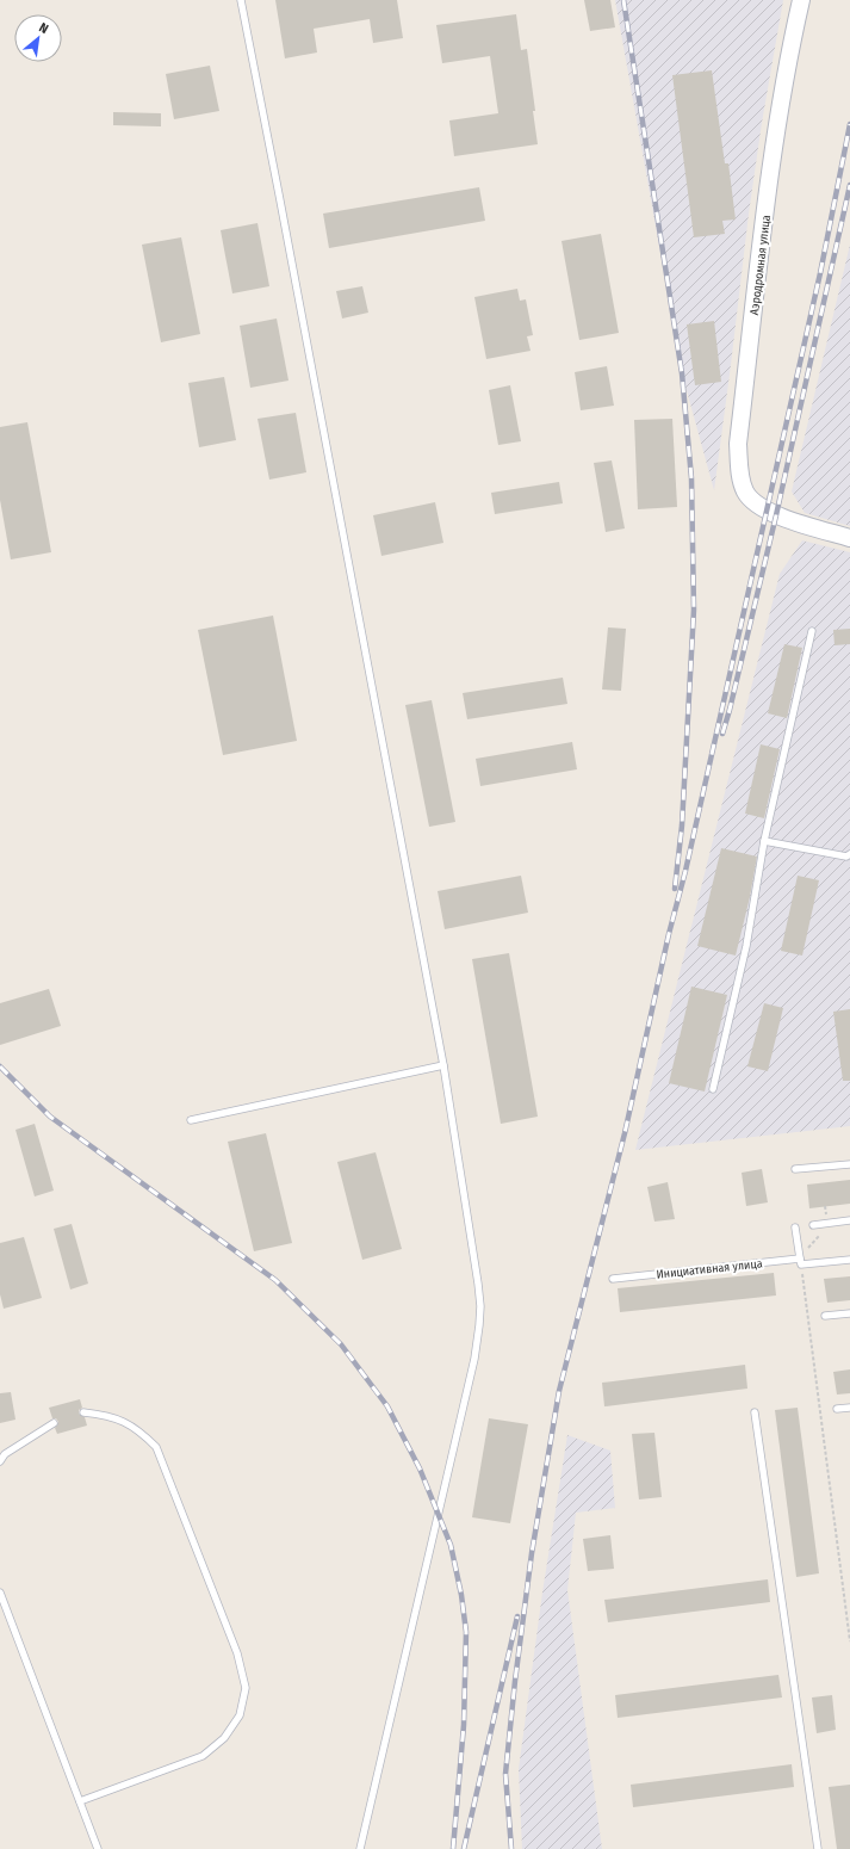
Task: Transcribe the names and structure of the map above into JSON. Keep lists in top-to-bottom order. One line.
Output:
{"streets":{"street":["Аэродромная улица"],"lane":["Инициативная улица"]},"north":"top right"}
